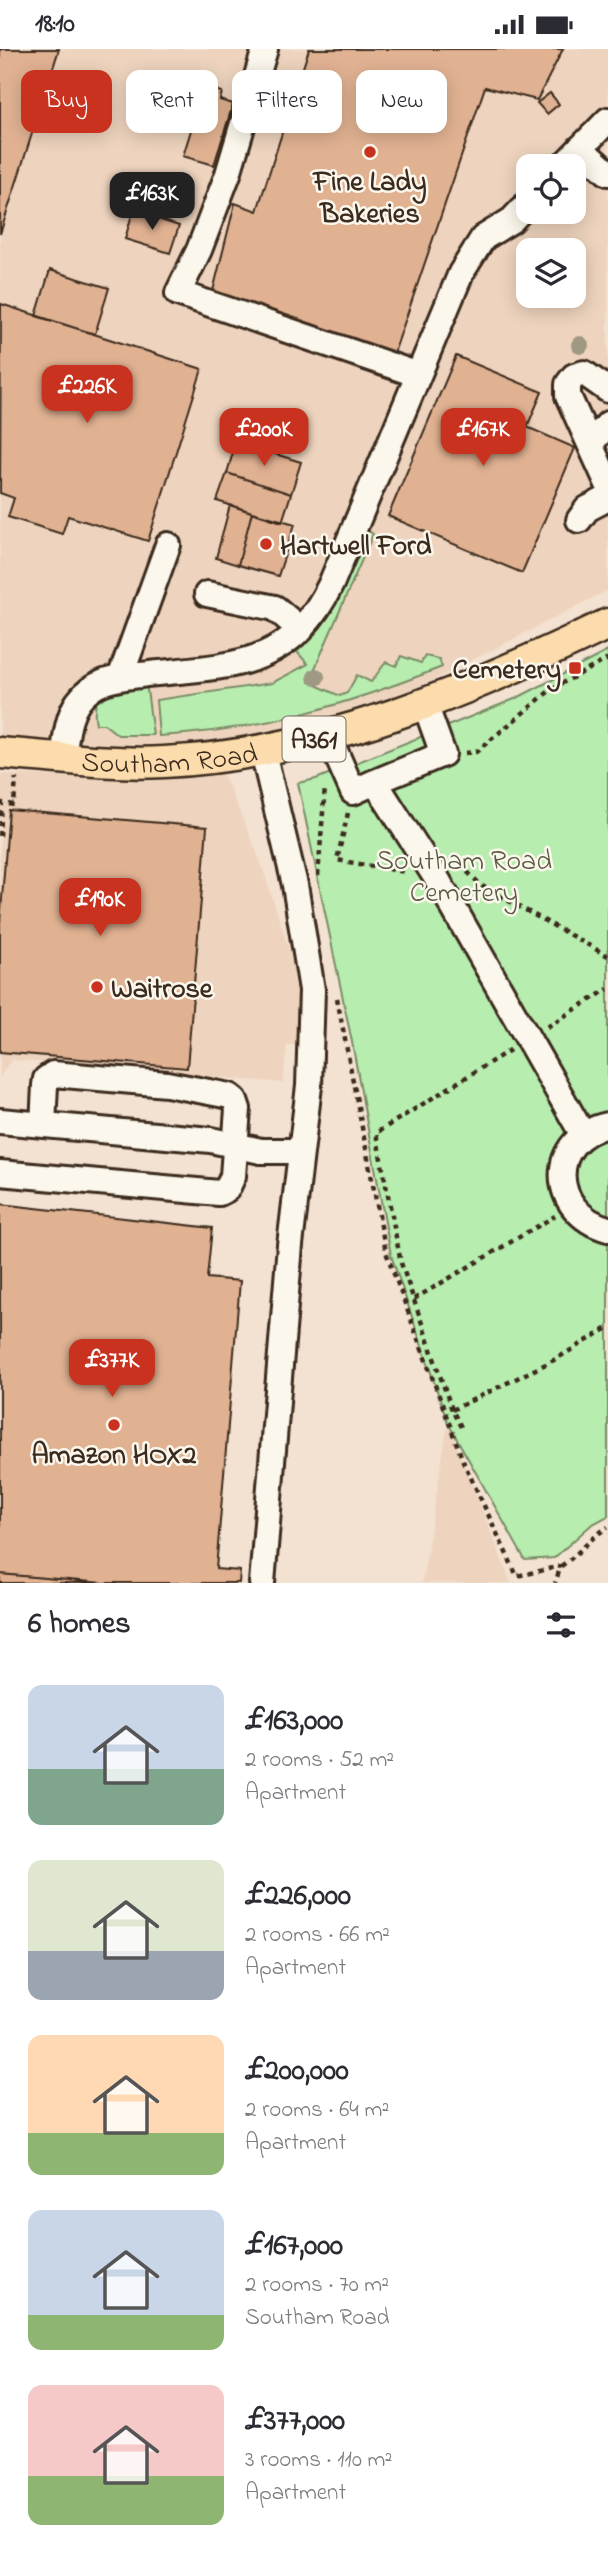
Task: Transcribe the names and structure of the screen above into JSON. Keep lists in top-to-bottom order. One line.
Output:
{"streets":{"main road":["A361","Southam Road"]},"parks":["Southam Road Cemetery"],"places":{"other":["Fine Lady Bakeries","Hartwell Ford","Waitrose","Amazon HOX2"],"transit":["Cemetery"]},"page":{"status":"18:10","chip":["Buy","Rent","Filters","New"],"price":["£163K","£226K","£200K","£167K","£190K","£377K"],"heading":"6 homes","list":[{"name":"£163,000","note":"2 rooms · 52 m² · Apartment"},{"name":"£226,000","note":"2 rooms · 66 m² · Apartment"},{"name":"£200,000","note":"2 rooms · 64 m² · Apartment"},{"name":"£167,000","note":"2 rooms · 70 m² · Southam Road"},{"name":"£377,000","note":"3 rooms · 110 m² · Apartment"}]}}
